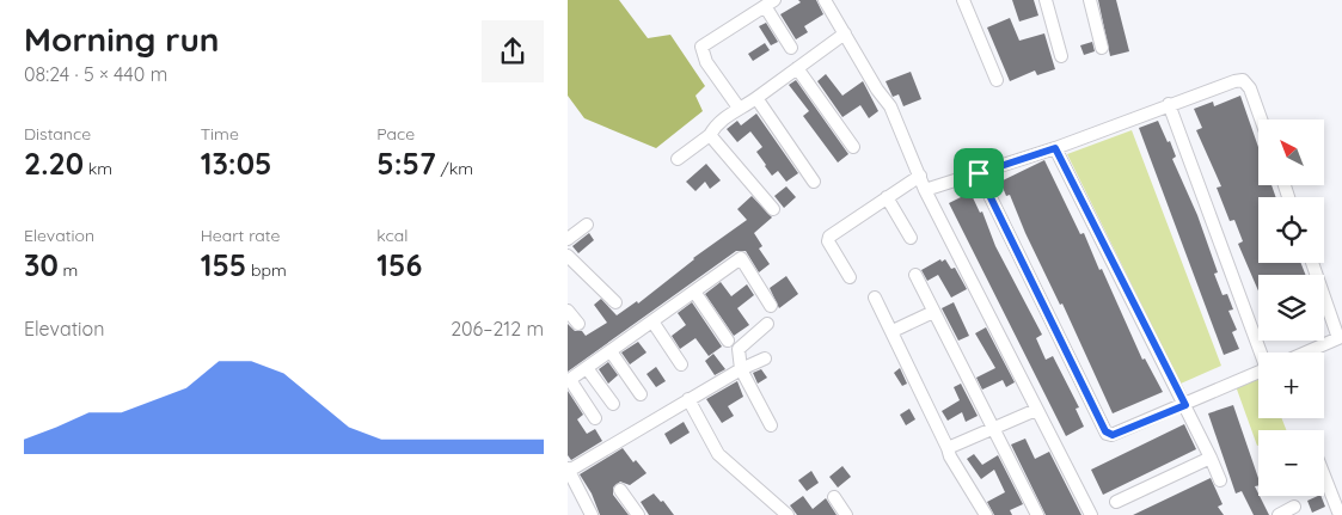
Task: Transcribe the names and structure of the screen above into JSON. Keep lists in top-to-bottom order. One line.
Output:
{"north":"top left","page":{"heading":["Morning run","08:24 · 5 × 440 m"],"stats":[["Distance","2.20 km"],["Time","13:05"],["Pace","5:57 /km"],["Elevation","30 m"],["Heart rate","155 bpm"],["kcal","156"]],"map_buttons":["+","−"],"chart":["Elevation","206–212 m"]}}
